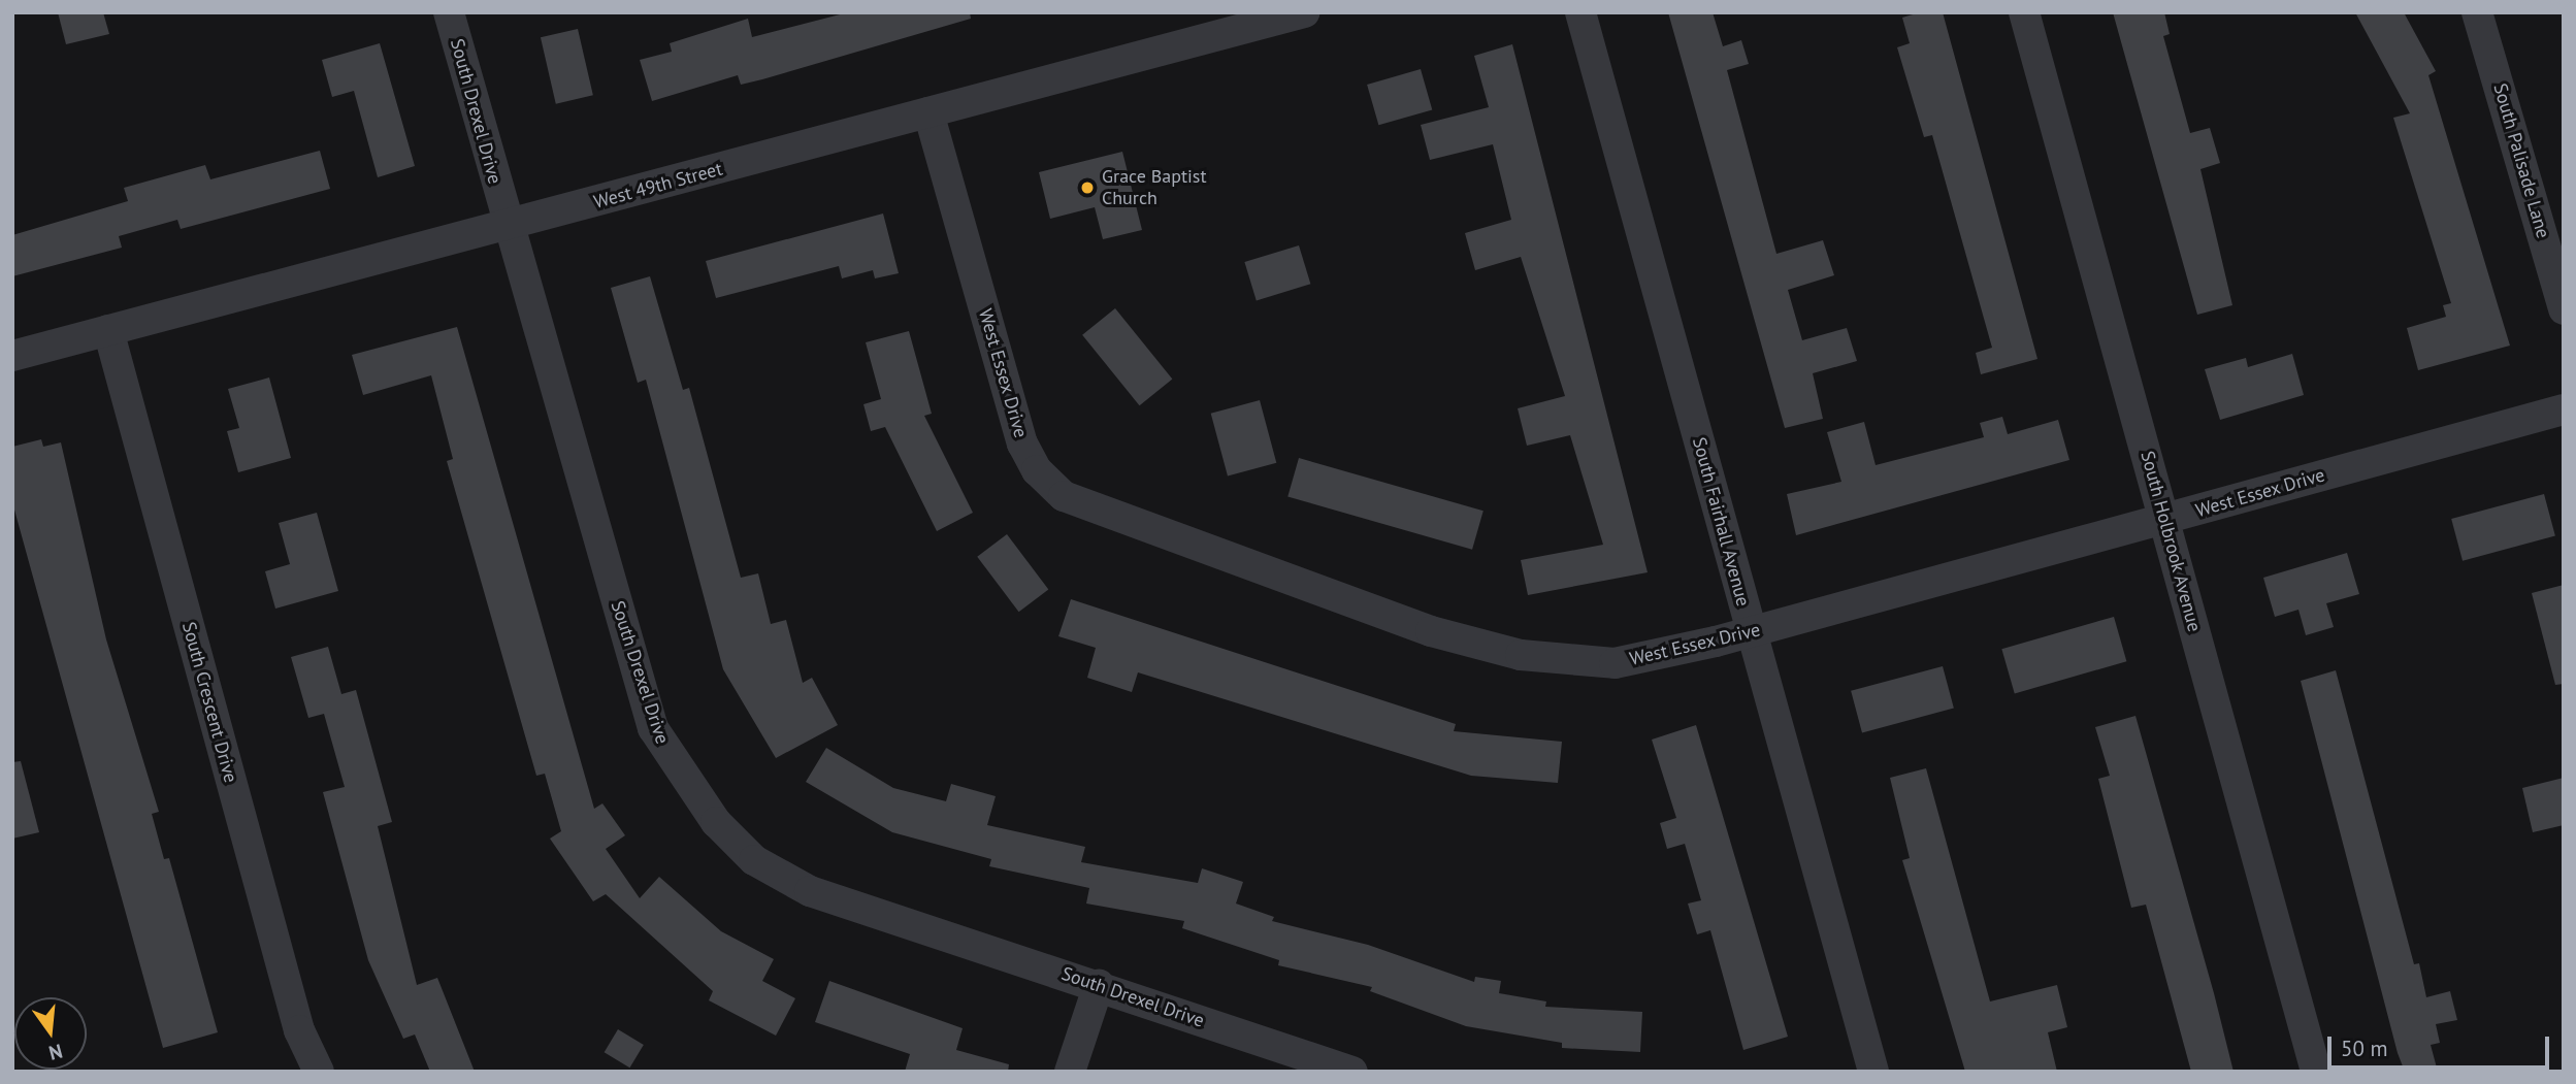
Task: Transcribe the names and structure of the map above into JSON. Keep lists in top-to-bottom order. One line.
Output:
{"streets":{"street":["South Drexel Drive","South Palisade Lane","West 49th Street","West Essex Drive","South Fairhall Avenue","South Holbrook Avenue","South Crescent Drive"]},"crossings":[["South Drexel Drive","West 49th Street"],["West 49th Street","West Essex Drive"],["West 49th Street","South Crescent Drive"],["West Essex Drive","South Fairhall Avenue"],["West Essex Drive","South Holbrook Avenue"]],"places":["Grace Baptist Church"],"scale_bar":"50 m","north":"bottom"}
